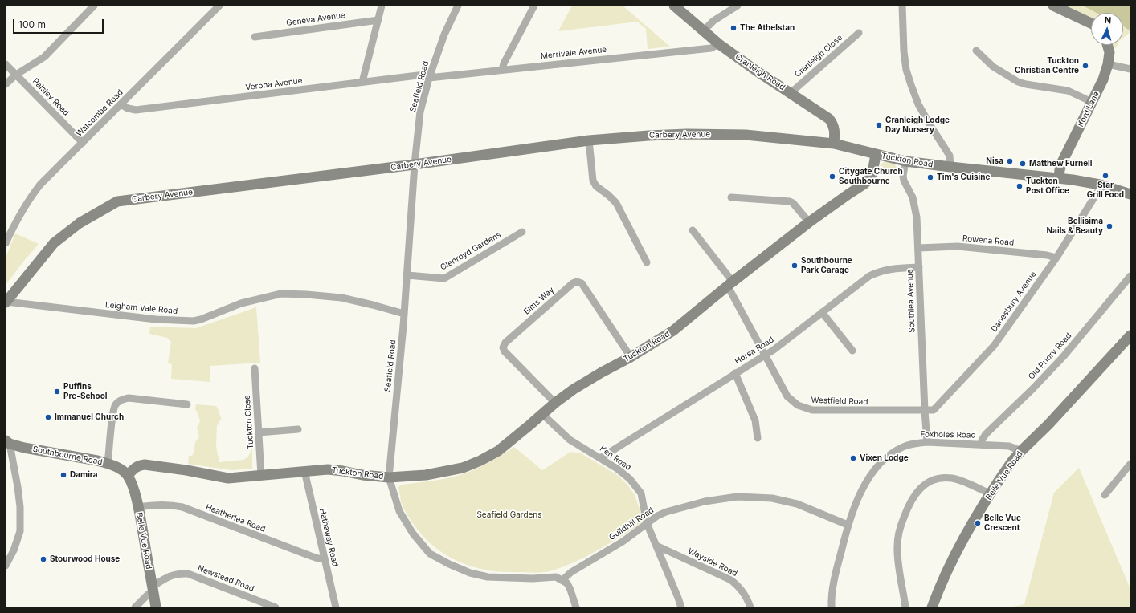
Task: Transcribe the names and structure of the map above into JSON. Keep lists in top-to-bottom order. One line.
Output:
{"streets":{"street":["Geneva Avenue","Merrivale Avenue","Cranleigh Close","Cranleigh Road","Verona Avenue","Seafield Road","Paisley Road","Iford Lane","Watcombe Road","Carbery Avenue","Tuckton Road","Rowena Road","Glenroyd Gardens","Elms Way","Southlea Avenue","Danesbury Avenue","Leigham Vale Road","Horsa Road","Old Priory Road","Westfield Road","Tuckton Close","Foxholes Road","Southbourne Road","Ken Road","Belle Vue Road","Heatherlea Road","Guildhill Road","Hathaway Road","Wayside Road","Newstead Road"]},"crossings":[["Merrivale Avenue","Cranleigh Road"],["Merrivale Avenue","Verona Avenue"],["Merrivale Avenue","Seafield Road"],["Cranleigh Close","Cranleigh Road"],["Cranleigh Road","Carbery Avenue"],["Verona Avenue","Seafield Road"],["Verona Avenue","Watcombe Road"],["Seafield Road","Carbery Avenue"],["Seafield Road","Tuckton Road"],["Seafield Road","Glenroyd Gardens"],["Seafield Road","Leigham Vale Road"],["Seafield Road","Guildhill Road"],["Paisley Road","Watcombe Road"],["Iford Lane","Tuckton Road"],["Carbery Avenue","Tuckton Road"],["Carbery Avenue","Leigham Vale Road"],["Tuckton Road","Elms Way"],["Tuckton Road","Southlea Avenue"],["Tuckton Road","Danesbury Avenue"],["Tuckton Road","Westfield Road"],["Tuckton Road","Tuckton Close"],["Tuckton Road","Southbourne Road"],["Tuckton Road","Ken Road"],["Tuckton Road","Belle Vue Road"],["Tuckton Road","Hathaway Road"],["Rowena Road","Southlea Avenue"],["Rowena Road","Danesbury Avenue"],["Southlea Avenue","Danesbury Avenue"],["Southlea Avenue","Horsa Road"],["Southlea Avenue","Westfield Road"],["Southlea Avenue","Foxholes Road"],["Danesbury Avenue","Westfield Road"],["Horsa Road","Westfield Road"],["Horsa Road","Ken Road"],["Old Priory Road","Foxholes Road"],["Foxholes Road","Belle Vue Road"],["Foxholes Road","Guildhill Road"],["Southbourne Road","Belle Vue Road"],["Ken Road","Guildhill Road"],["Ken Road","Wayside Road"],["Belle Vue Road","Heatherlea Road"],["Belle Vue Road","Newstead Road"],["Heatherlea Road","Hathaway Road"]],"parks":["Seafield Gardens"],"places":["The Athelstan","Tuckton Christian Centre","Cranleigh Lodge Day Nursery","Nisa","Matthew Furnell","Star Grill Food","Citygate Church Southbourne","Tim's Cuisine","Tuckton Post Office","Bellisima Nails & Beauty","Southbourne Park Garage","Puffins Pre-School","Immanuel Church","Vixen Lodge","Damira","Belle Vue Crescent","Stourwood House"],"scale_bar":"100 m","north":"top"}
